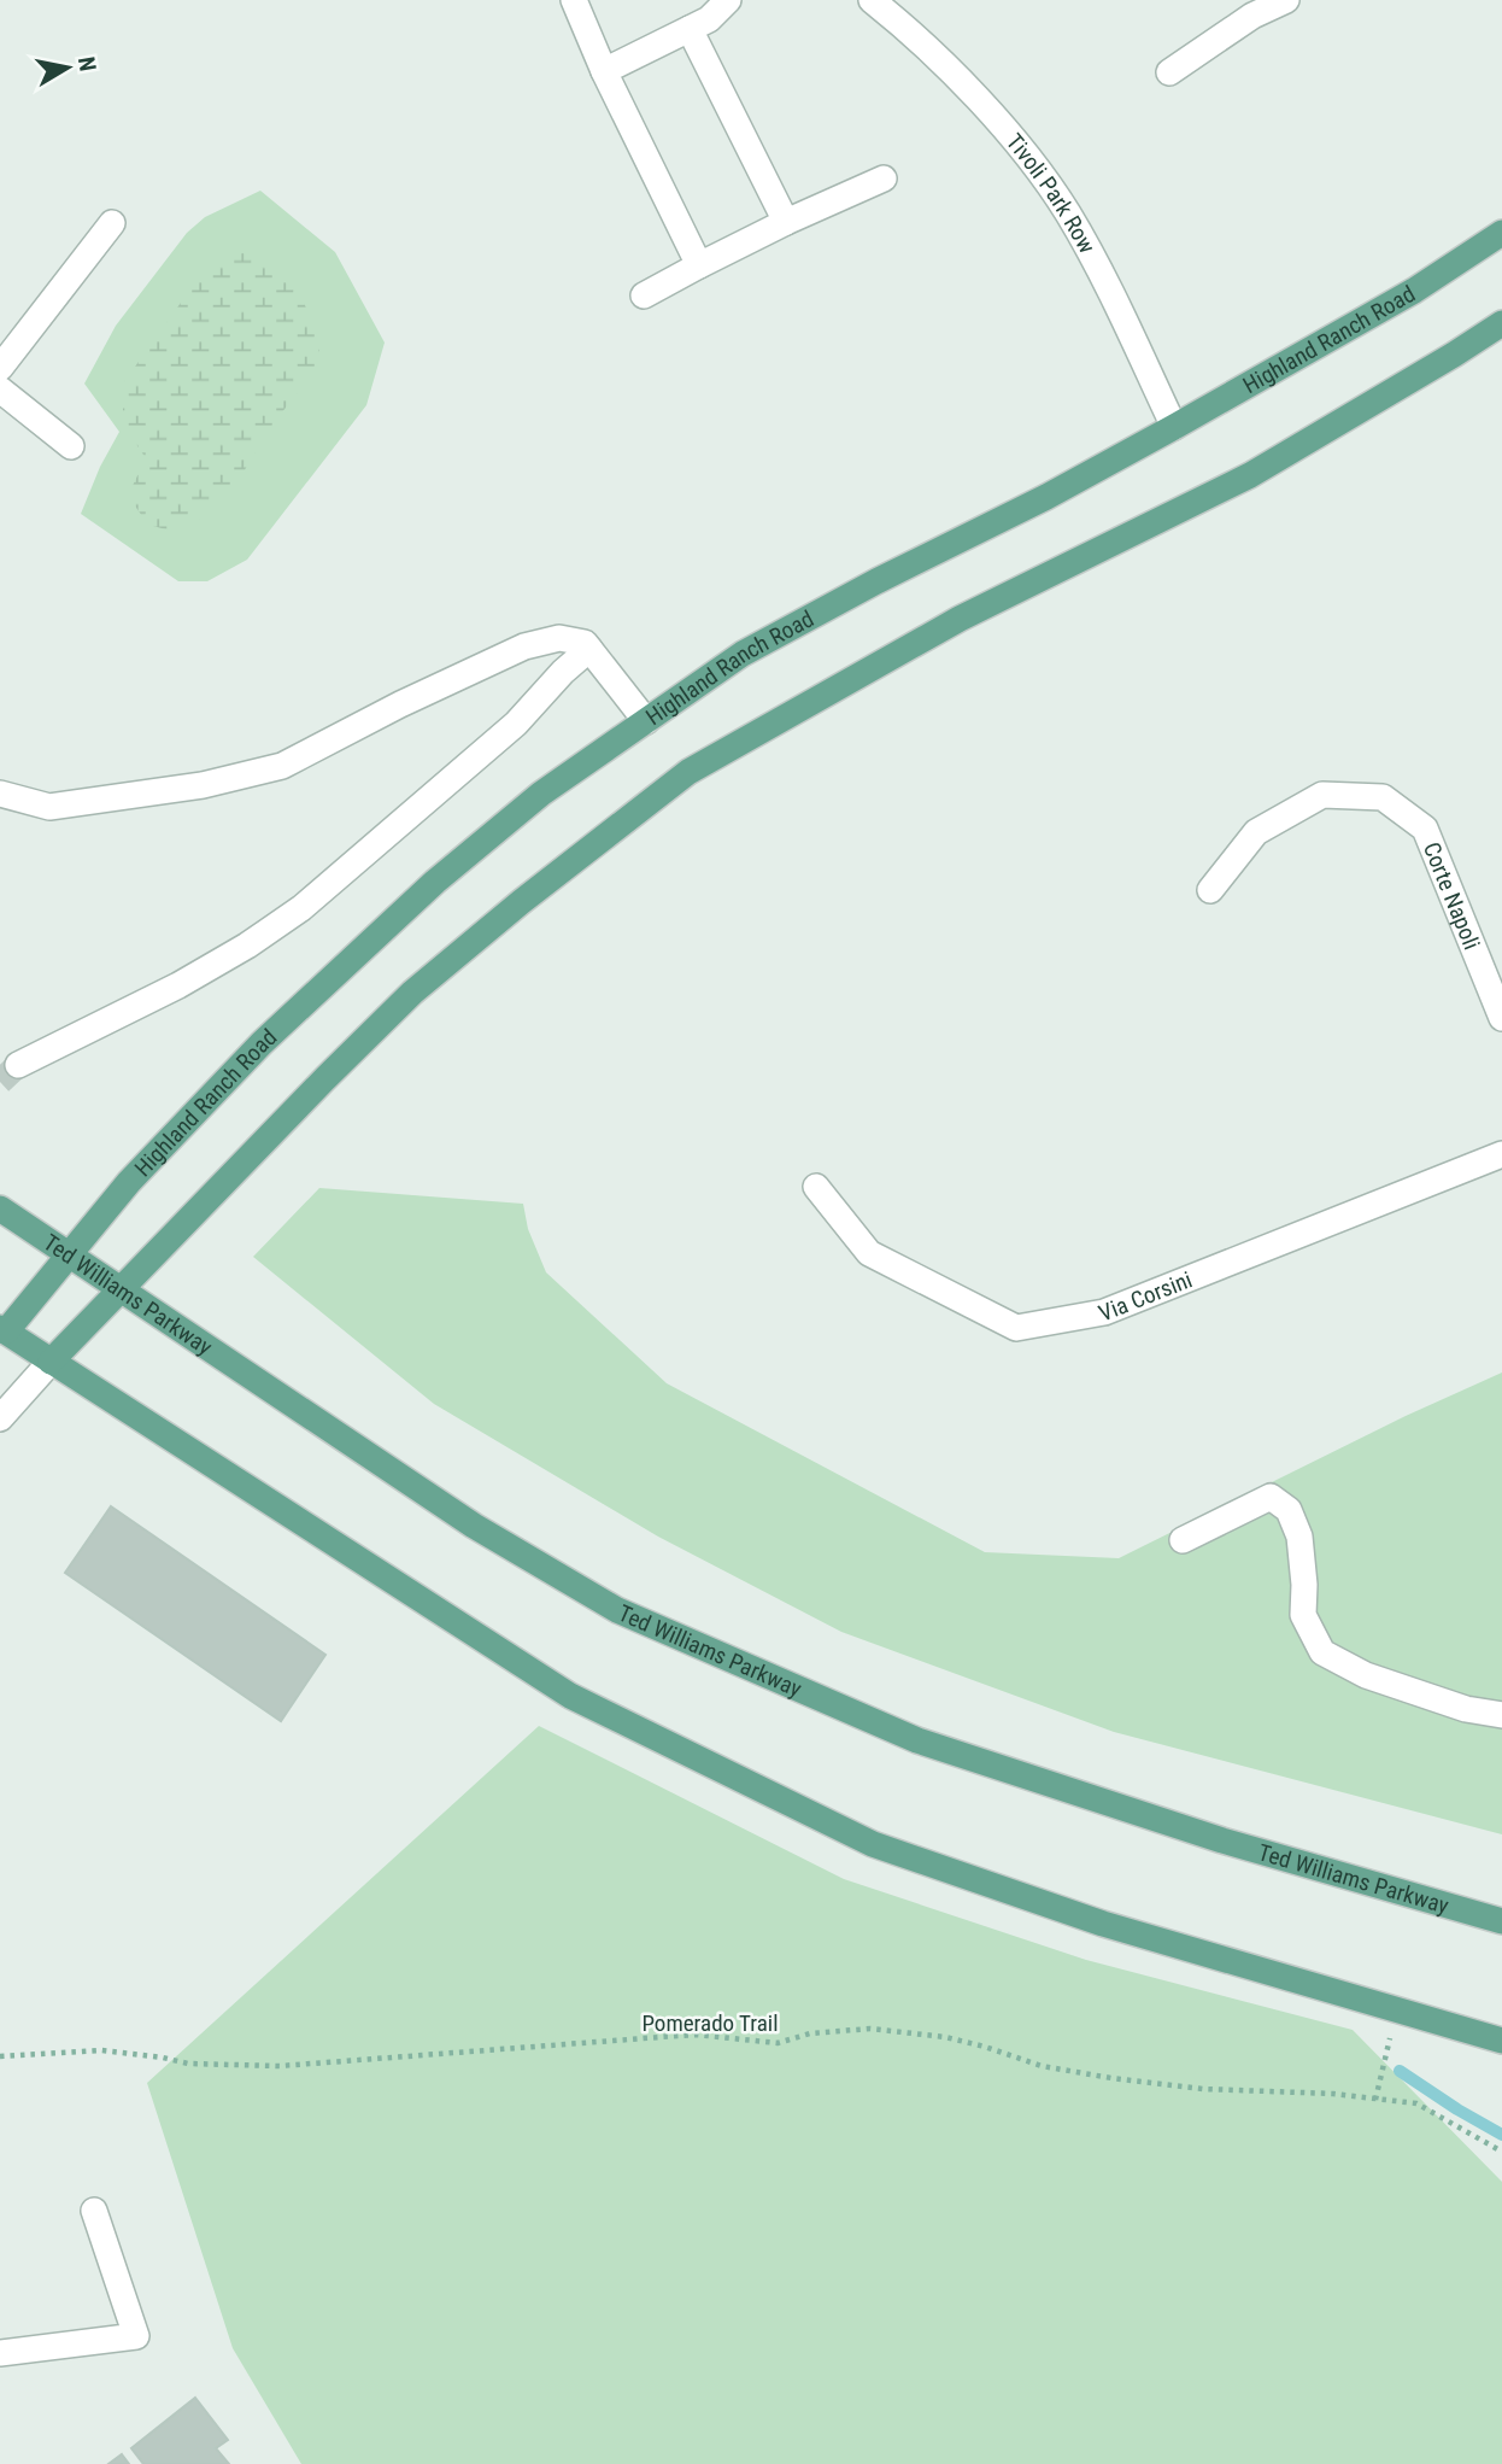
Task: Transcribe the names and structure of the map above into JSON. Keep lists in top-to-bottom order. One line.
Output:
{"streets":{"main road":["Highland Ranch Road","Ted Williams Parkway"],"street":["Tivoli Park Row","Corte Napoli","Via Corsini"],"path":["Pomerado Trail"]},"crossings":[["Tivoli Park Row","Highland Ranch Road"],["Highland Ranch Road","Ted Williams Parkway"]],"north":"right"}
